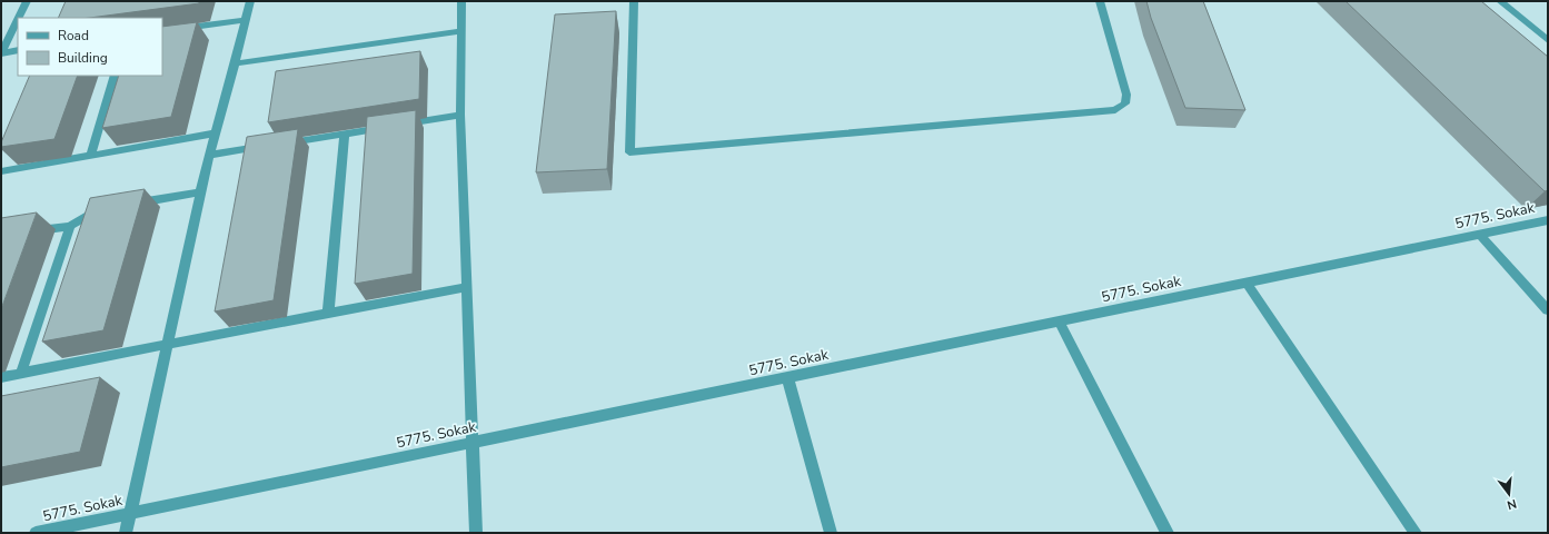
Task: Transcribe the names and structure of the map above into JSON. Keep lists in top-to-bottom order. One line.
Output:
{"streets":{"street":["5775. Sokak"]},"legend":["Road","Building"],"north":"bottom"}
